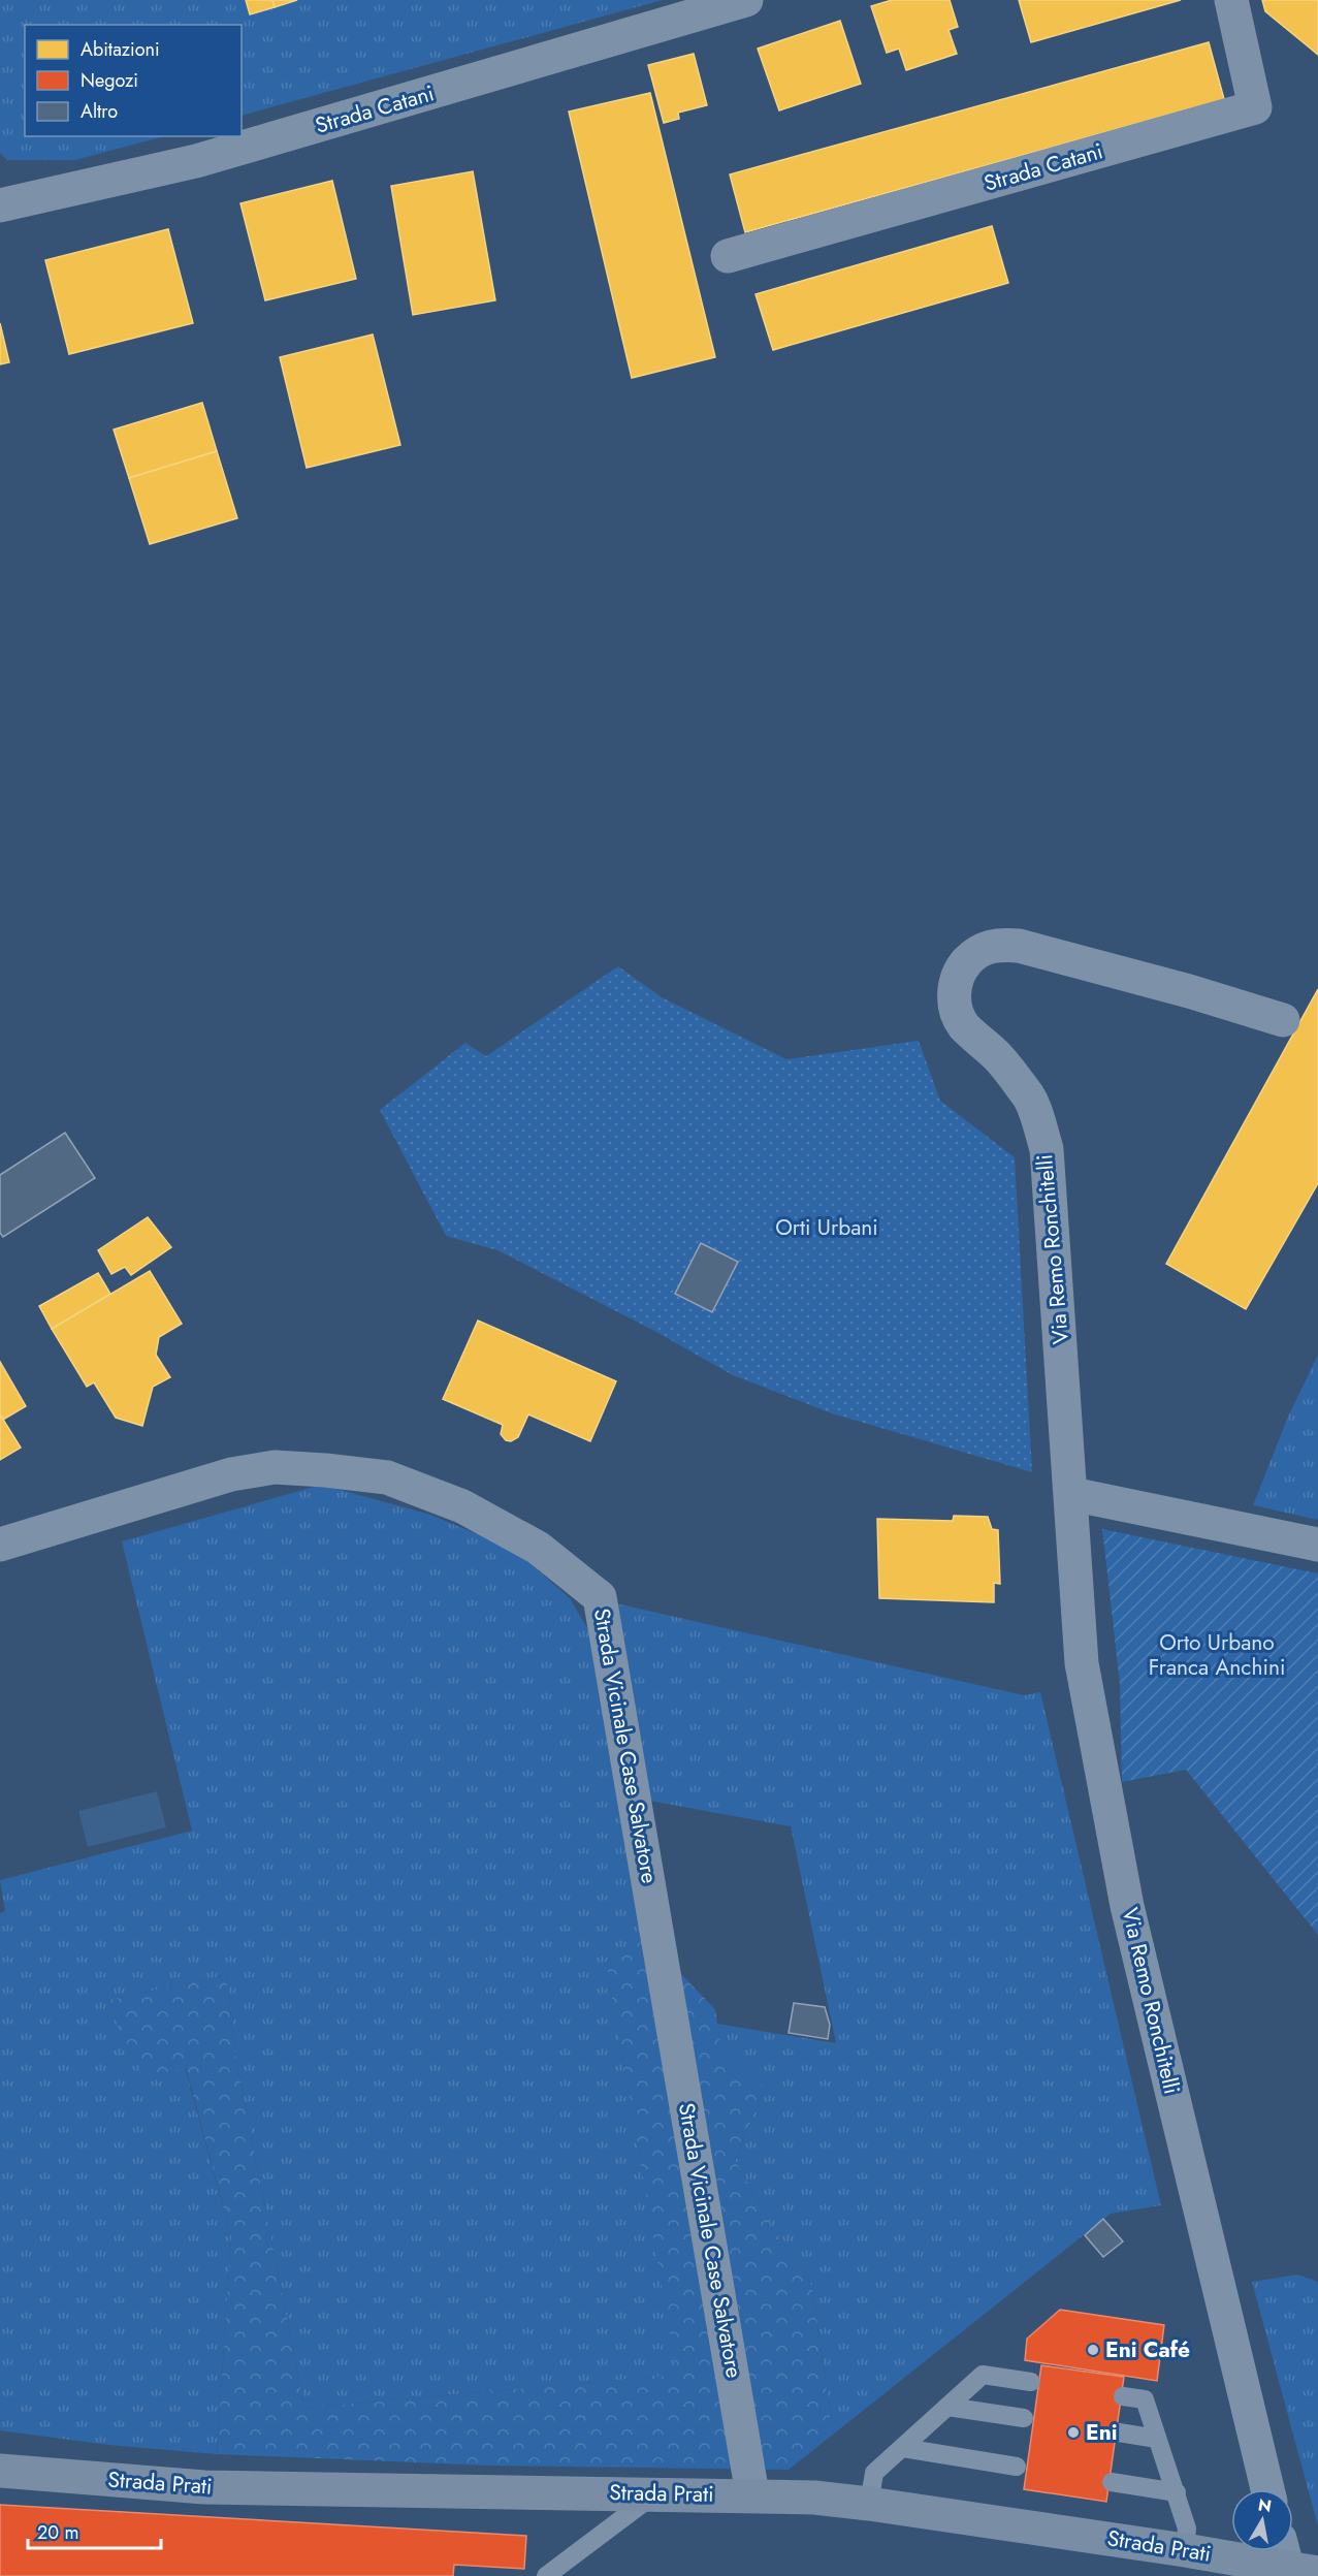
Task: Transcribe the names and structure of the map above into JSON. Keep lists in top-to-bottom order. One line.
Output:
{"streets":{"street":["Strada Catani","Via Remo Ronchitelli","Strada Vicinale Case Salvatore","Strada Prati"]},"crossings":[["Strada Vicinale Case Salvatore","Strada Prati"]],"parks":["Orti Urbani","Orto Urbano Franca Anchini"],"places":["Eni Café","Eni"],"legend":["Abitazioni","Negozi","Altro"],"scale_bar":"20 m","north":"top"}
